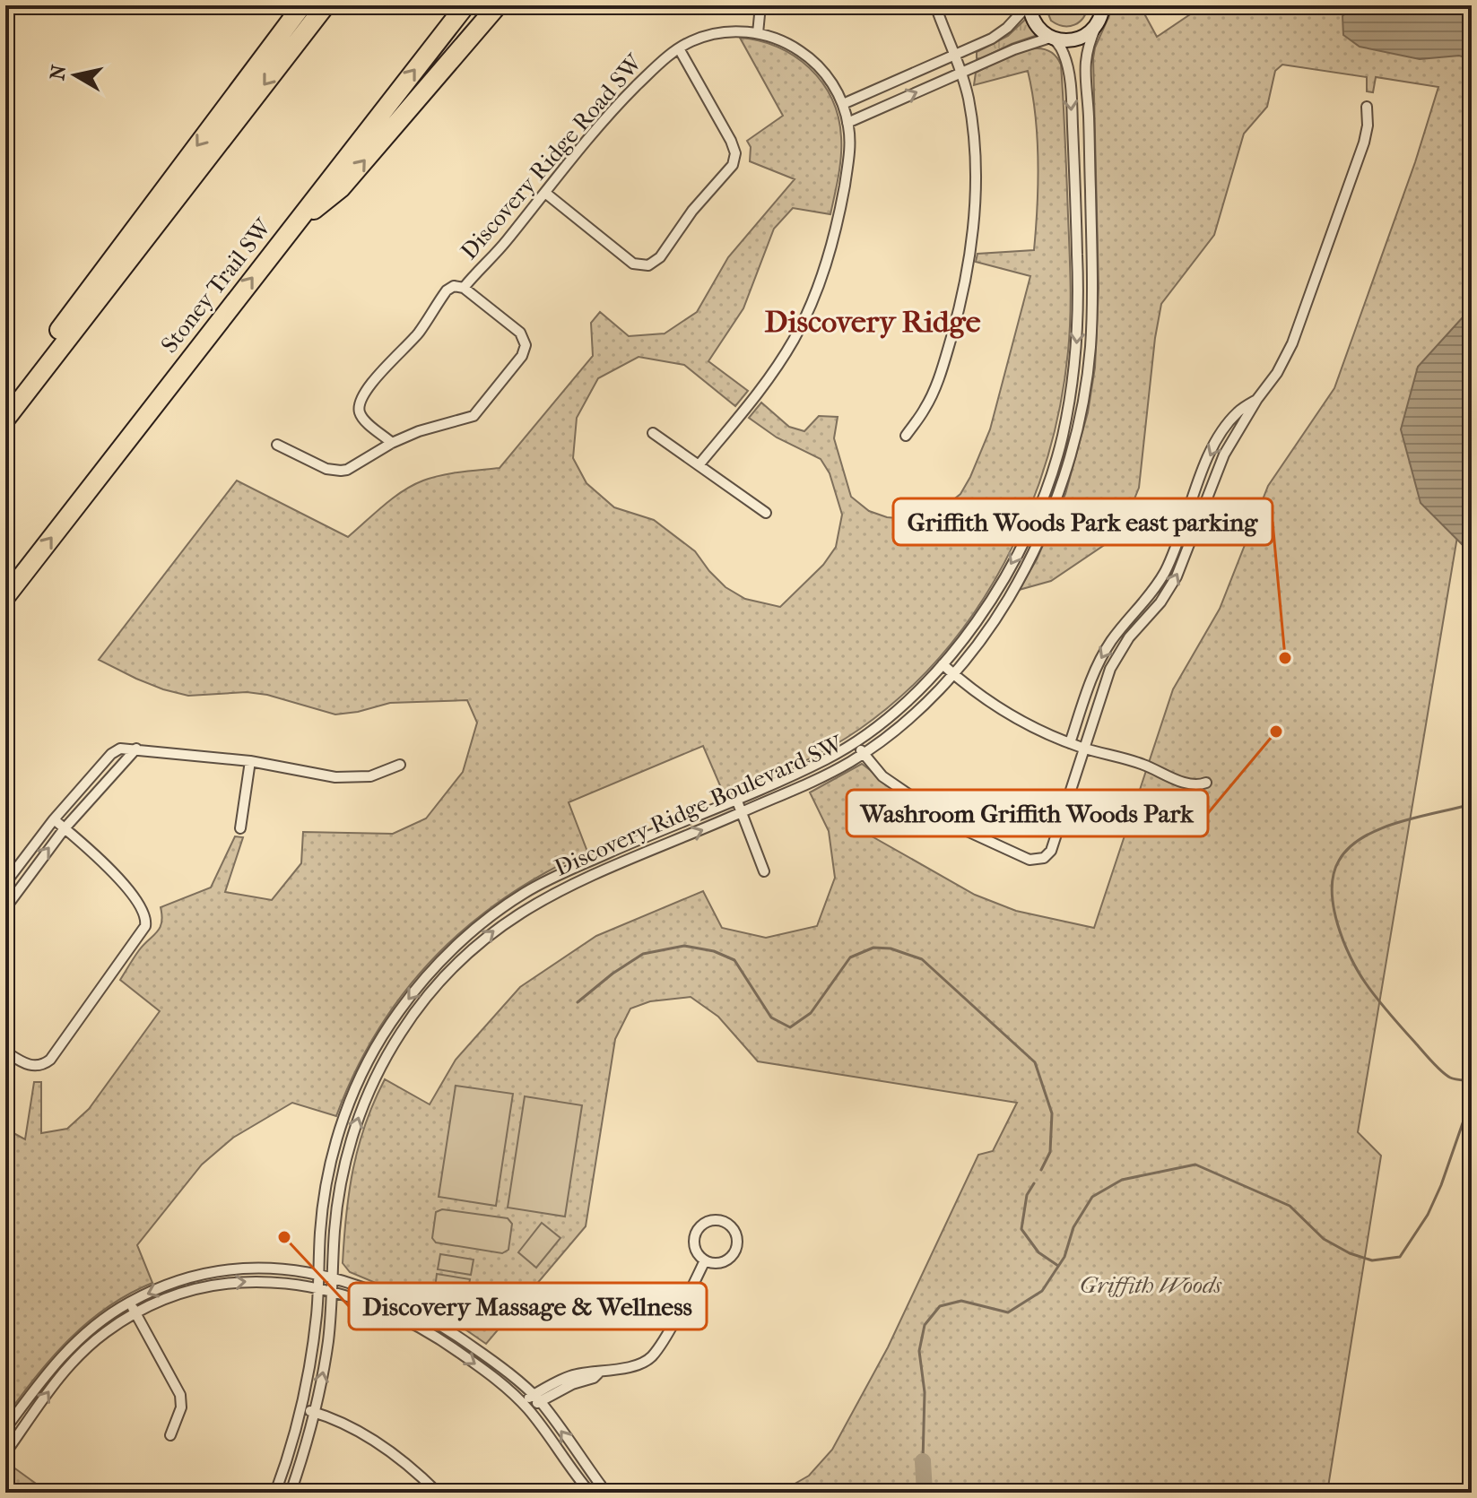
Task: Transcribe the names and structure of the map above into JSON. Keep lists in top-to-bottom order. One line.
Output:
{"streets":{"highway":["Stoney Trail SW"],"street":["Discovery Ridge Road SW","Discovery Ridge Boulevard SW"]},"districts":["Discovery Ridge"],"parks":["Griffith Woods"],"places":["Griffith Woods Park east parking","Washroom Griffith Woods Park","Discovery Massage & Wellness"],"north":"left"}
